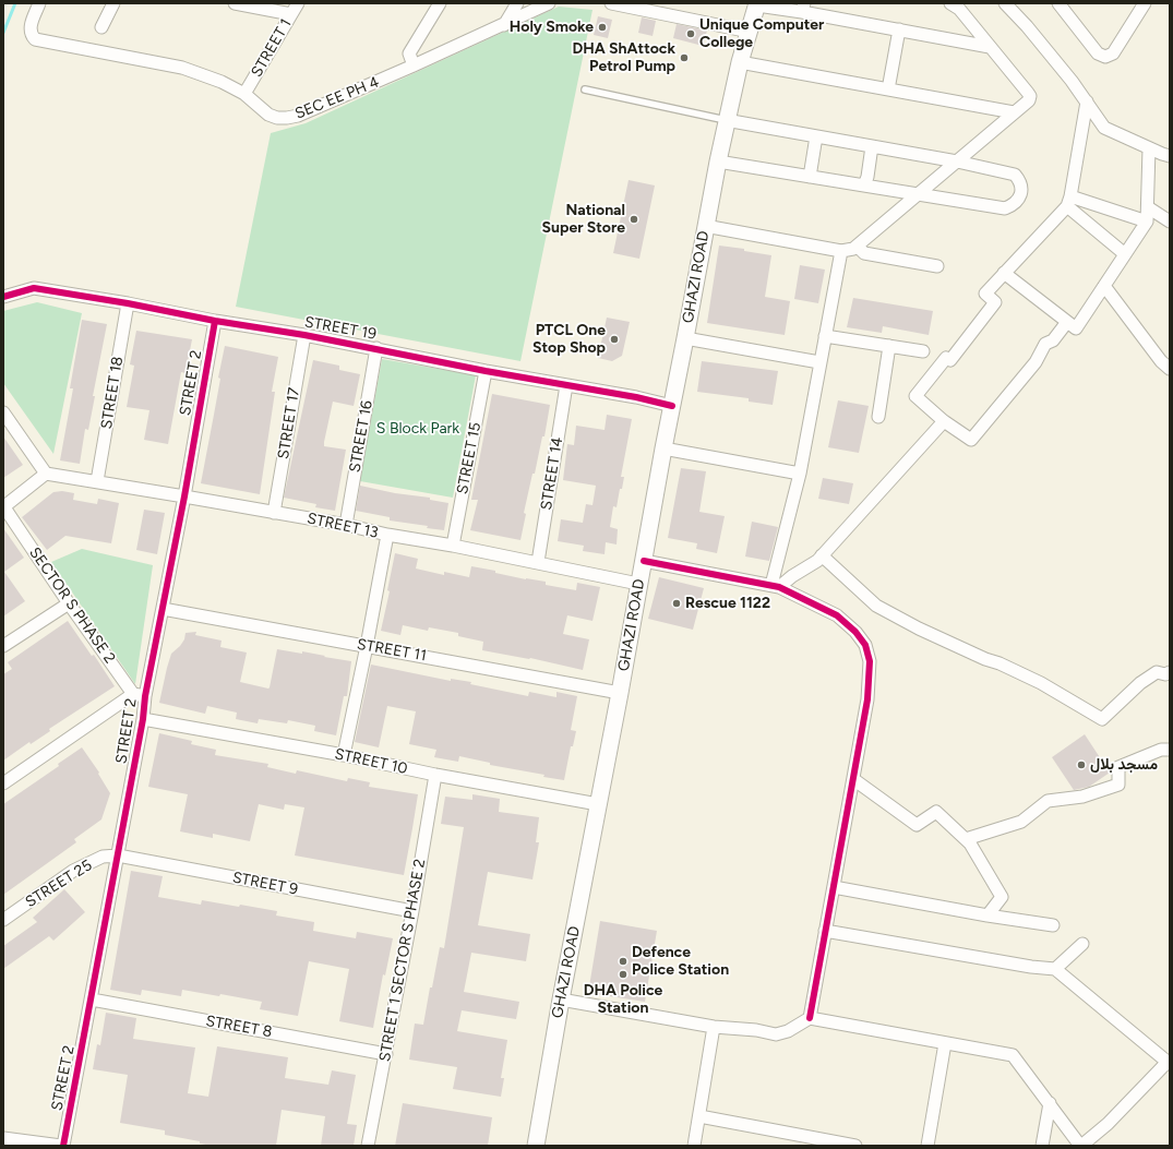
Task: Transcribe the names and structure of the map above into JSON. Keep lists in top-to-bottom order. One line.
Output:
{"streets":{"main road":["GHAZI ROAD"],"street":["STREET 1","SEC EE PH 4","STREET 19","STREET 2","STREET 18","STREET 17","STREET 16","STREET 15","STREET 14","STREET 13","SECTOR S PHASE 2","STREET 11","STREET 10","STREET 25","STREET 9","STREET 1 SECTOR S PHASE 2","STREET 8"]},"crossings":[["STREET 1","SEC EE PH 4"],["GHAZI ROAD","STREET 19"],["GHAZI ROAD","STREET 13"],["GHAZI ROAD","STREET 11"],["GHAZI ROAD","STREET 10"],["STREET 19","STREET 2"],["STREET 19","STREET 18"],["STREET 19","STREET 17"],["STREET 19","STREET 16"],["STREET 19","STREET 15"],["STREET 19","STREET 14"],["STREET 2","STREET 13"],["STREET 2","SECTOR S PHASE 2"],["STREET 2","STREET 11"],["STREET 2","STREET 10"],["STREET 2","STREET 25"],["STREET 2","STREET 9"],["STREET 2","STREET 8"],["STREET 18","STREET 13"],["STREET 17","STREET 13"],["STREET 16","STREET 13"],["STREET 15","STREET 13"],["STREET 14","STREET 13"],["STREET 10","STREET 1 SECTOR S PHASE 2"],["STREET 25","STREET 9"],["STREET 9","STREET 1 SECTOR S PHASE 2"],["STREET 1 SECTOR S PHASE 2","STREET 8"]],"parks":["S Block Park"],"places":["Holy Smoke","Unique Computer College","DHA ShAttock Petrol Pump","National Super Store","PTCL One Stop Shop","Rescue 1122","مسجد بلال","Defence Police Station","DHA Police Station"]}
